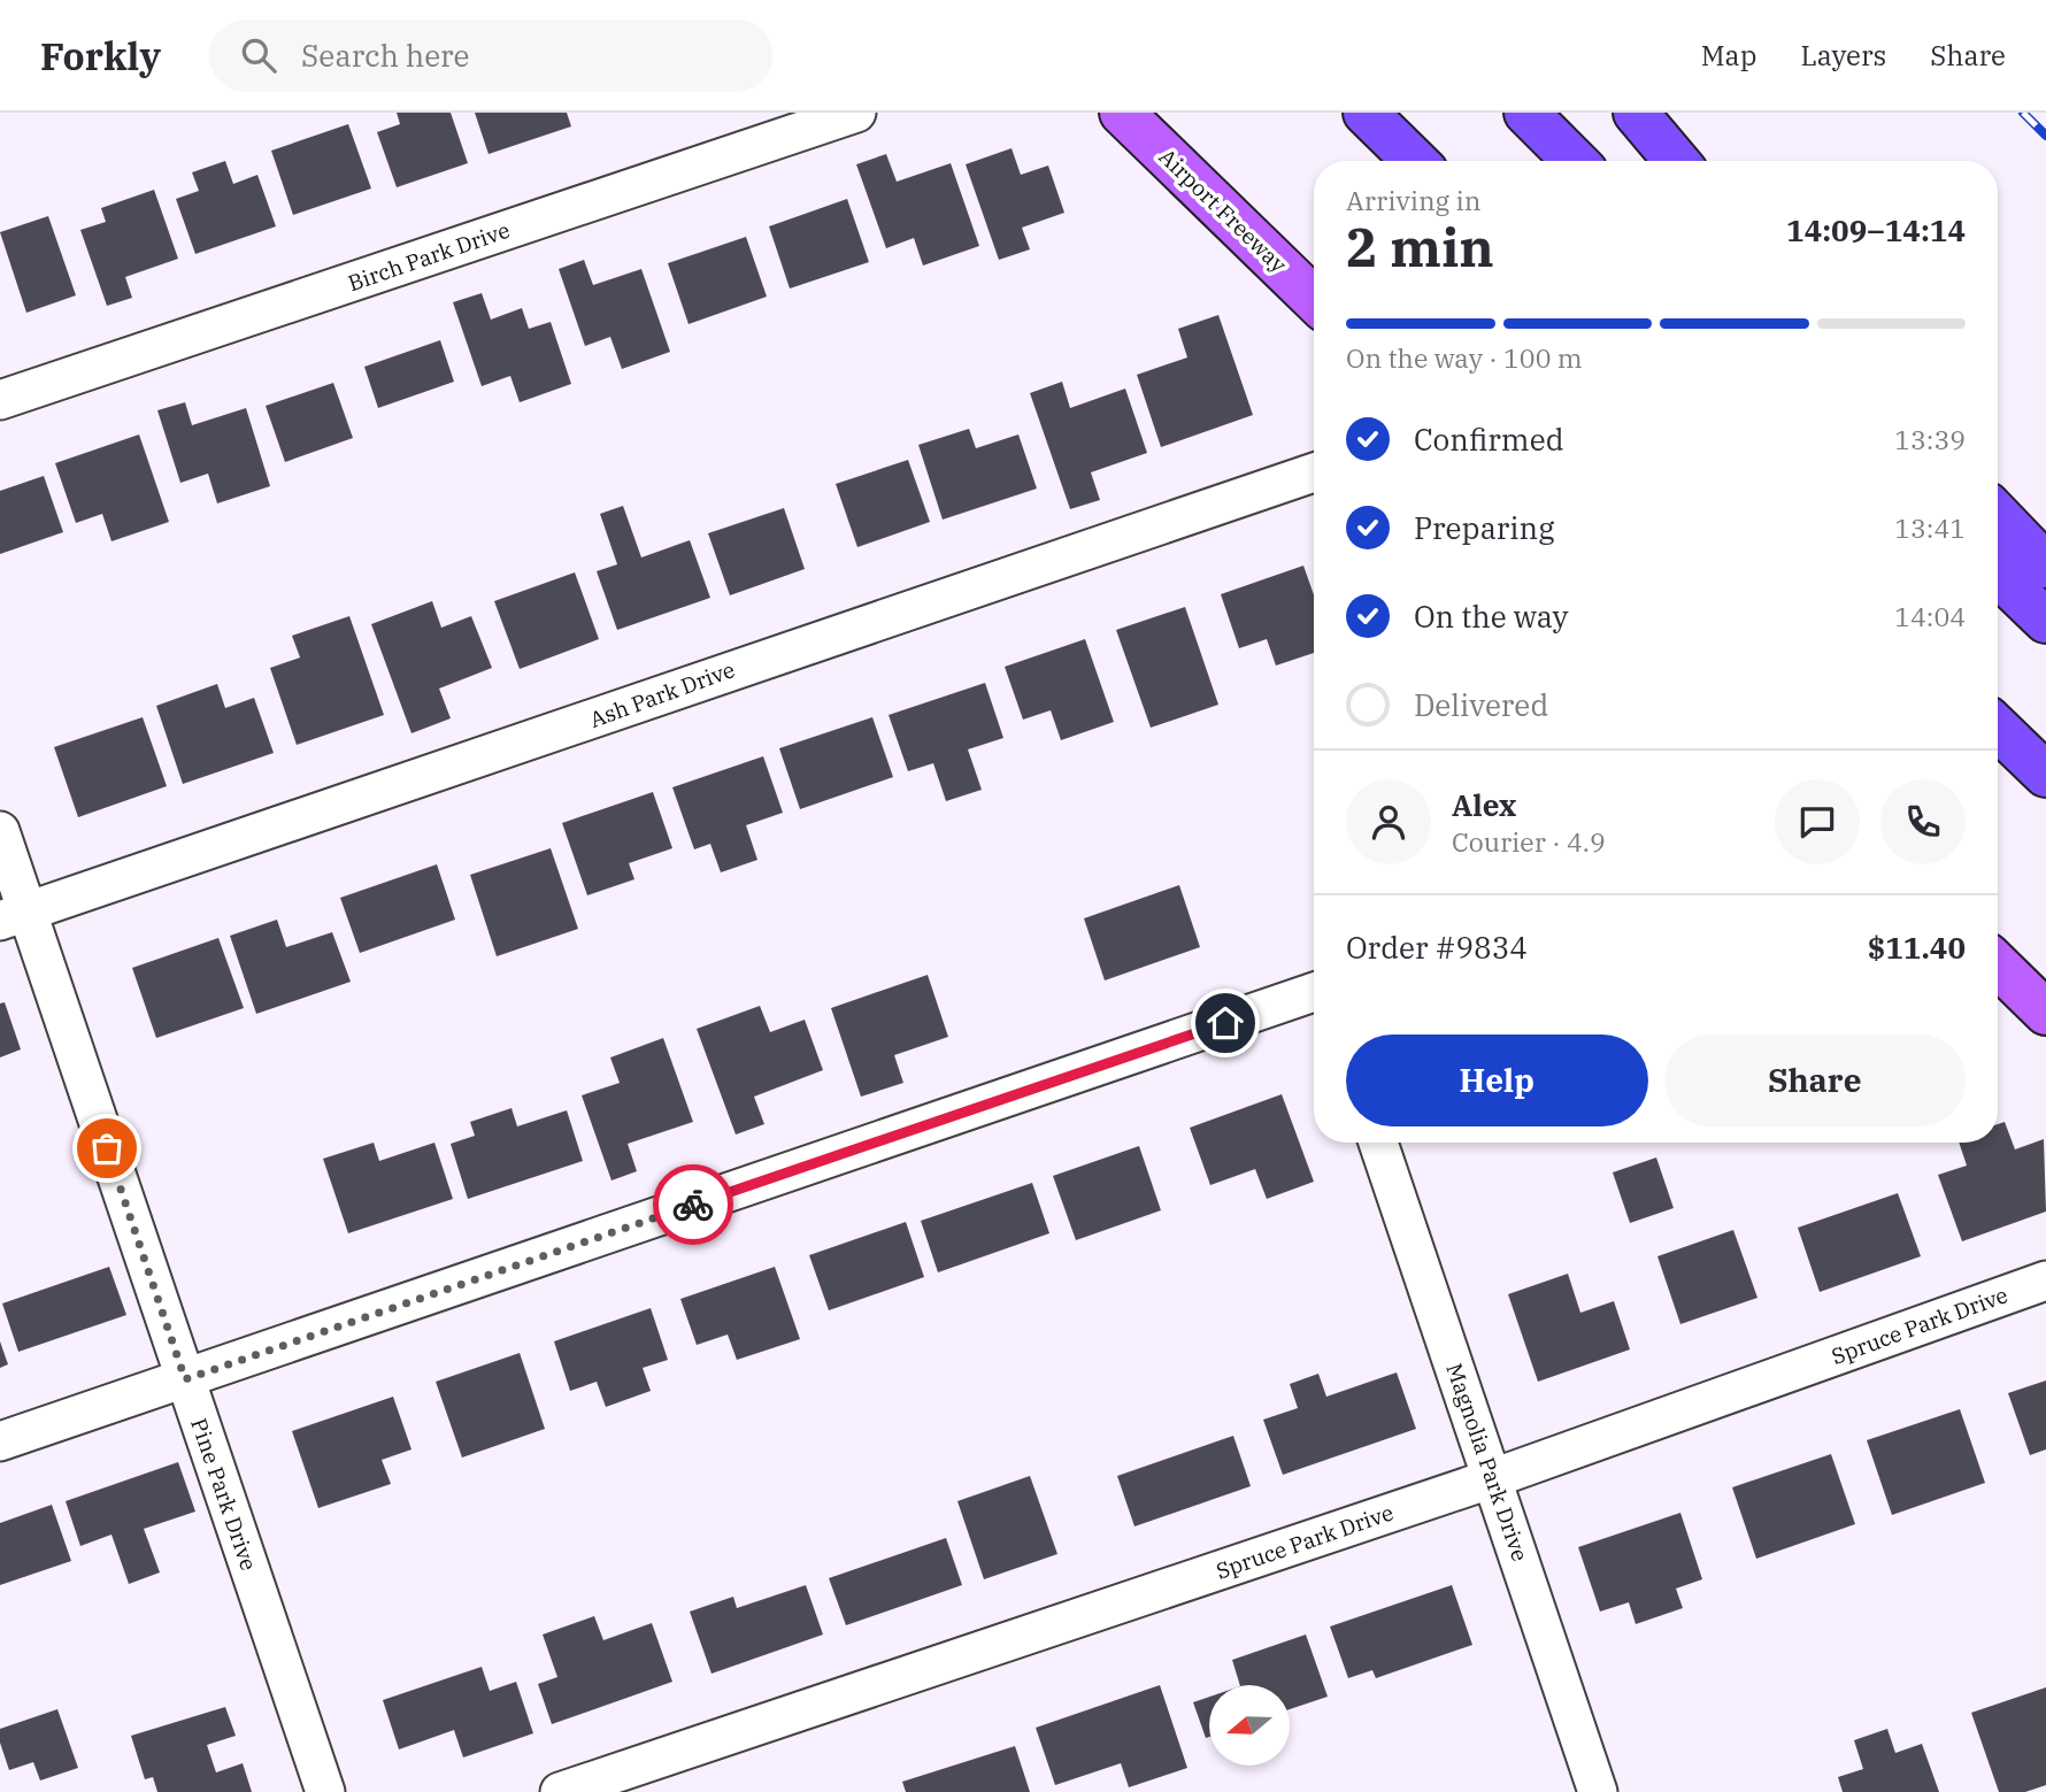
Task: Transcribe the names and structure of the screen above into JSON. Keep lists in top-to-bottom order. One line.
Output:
{"streets":{"main road":["Airport Freeway"],"street":["Birch Park Drive","Ash Park Drive","Spruce Park Drive","Magnolia Park Drive","Pine Park Drive"]},"crossings":[["Ash Park Drive","Pine Park Drive"],["Spruce Park Drive","Magnolia Park Drive"]],"north":"left","page":{"header":"Forkly","search":"Search here","nav":["Map","Layers","Share"],"heading":["2 min","Arriving in","14:09–14:14"],"panel":["Alex","Courier · 4.9","Order #9834","$11.40"],"bar":"On the way · 100 m","list":[["Confirmed","13:39"],["Preparing","13:41"],["On the way","14:04"],"Delivered"],"buttons":["Help","Share"]}}
